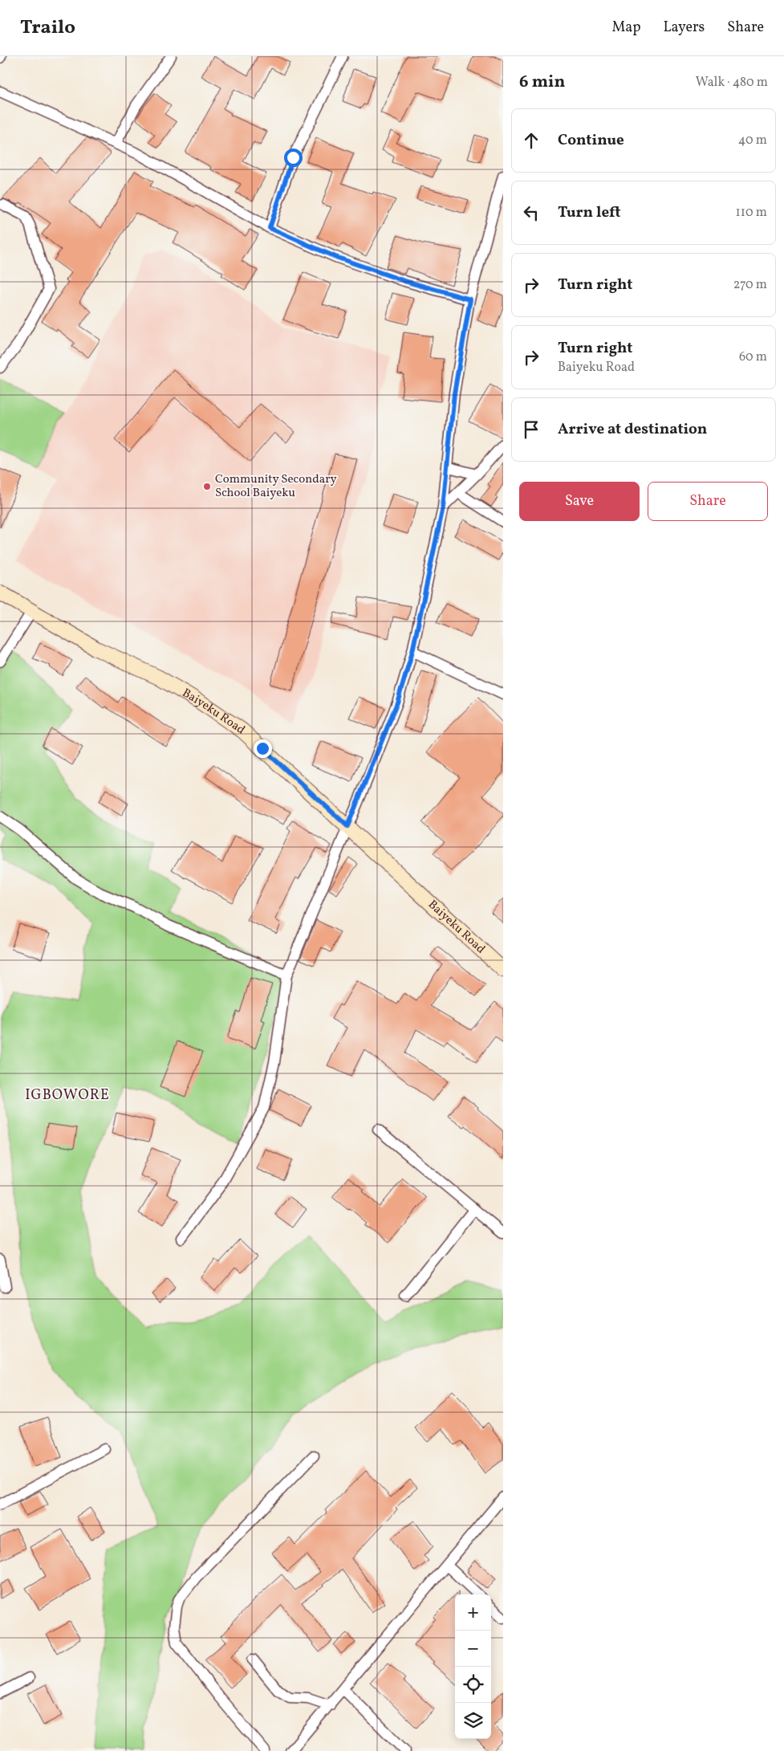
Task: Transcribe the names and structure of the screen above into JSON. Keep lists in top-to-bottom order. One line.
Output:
{"streets":{"main road":["Baiyeku Road"]},"districts":["IGBOWORE"],"places":["Community Secondary School Baiyeku"],"page":{"header":"Trailo","nav":["Map","Layers","Share"],"heading":["6 min","Walk · 480 m"],"list":[["Continue","40 m"],["Turn left","110 m"],["Turn right","270 m"],["Turn right","Baiyeku Road","60 m"],"Arrive at destination"],"buttons":["Save","Share"],"map_buttons":["+","−"]}}
